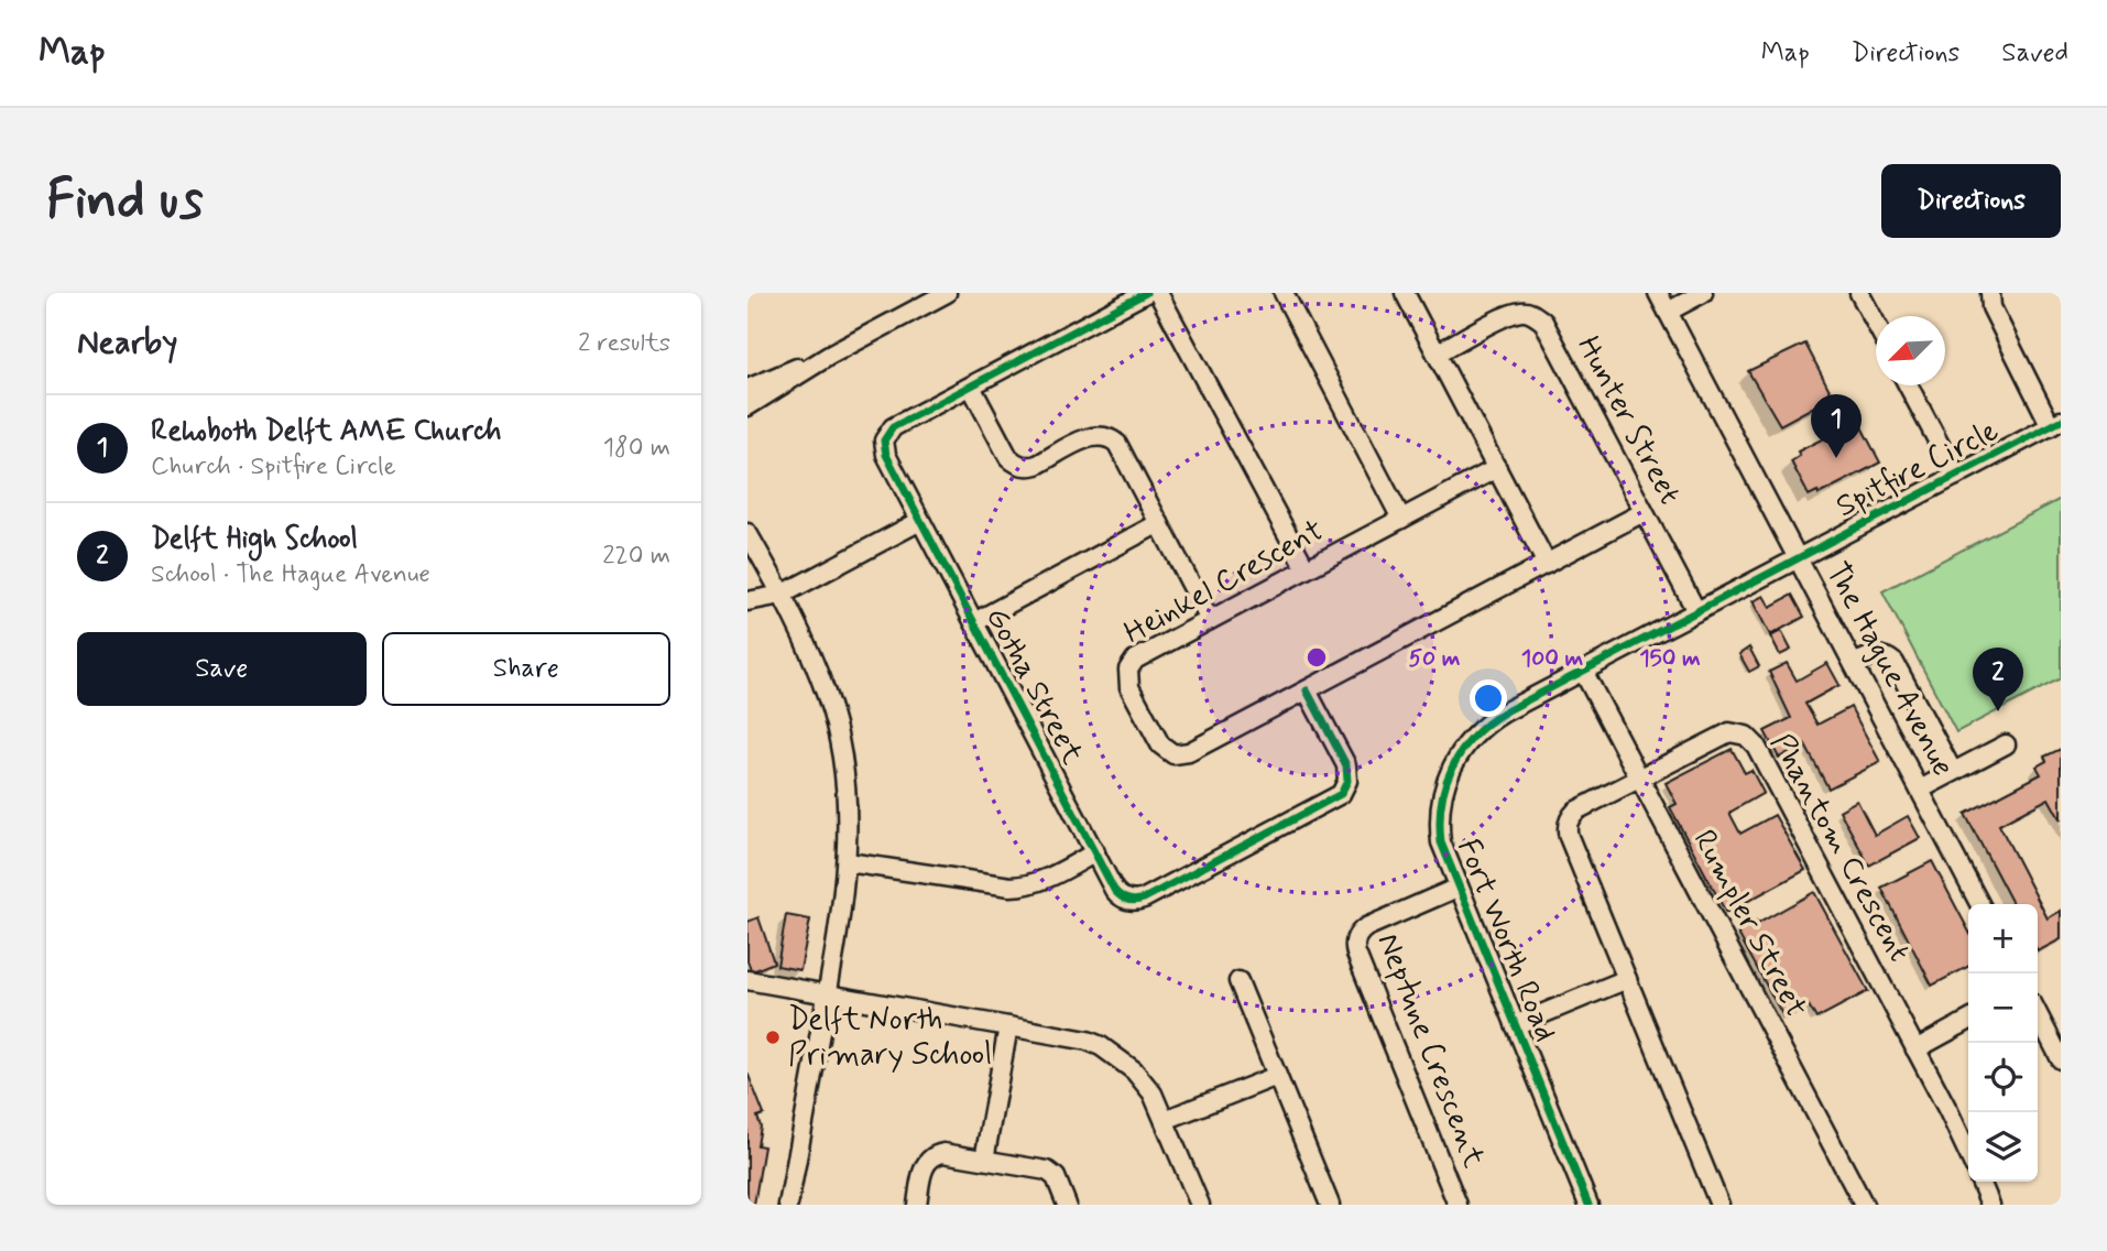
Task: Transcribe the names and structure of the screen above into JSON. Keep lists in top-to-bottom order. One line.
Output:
{"streets":{"street":["Hunter Street","Spitfire Circle","Heinkel Crescent","The Hague Avenue","Gotha Street","Phantom Crescent","Rumpler Street","Fort Worth Road","Neptune Crescent"]},"crossings":[["Hunter Street","Heinkel Crescent"],["Hunter Street","Fort Worth Road"],["Spitfire Circle","The Hague Avenue"],["Spitfire Circle","Fort Worth Road"],["Heinkel Crescent","Gotha Street"],["The Hague Avenue","Fort Worth Road"],["Phantom Crescent","Rumpler Street"],["Rumpler Street","Fort Worth Road"],["Fort Worth Road","Neptune Crescent"]],"places":["Delft North Primary School"],"north":"bottom left","page":{"header":"Map","nav":["Map","Directions","Saved"],"buttons":["Directions",["Save","Share"]],"title":"Find us","heading":["Nearby","2 results"],"list":[{"mark":"1","name":"Rehoboth Delft AME Church","note":"Church · Spitfire Circle","value":"180 m"},{"mark":"2","name":"Delft High School","note":"School · The Hague Avenue","value":"220 m"}],"pins":["1","2"],"map_buttons":["+","−"]},"rings":["50 m","100 m","150 m"]}
